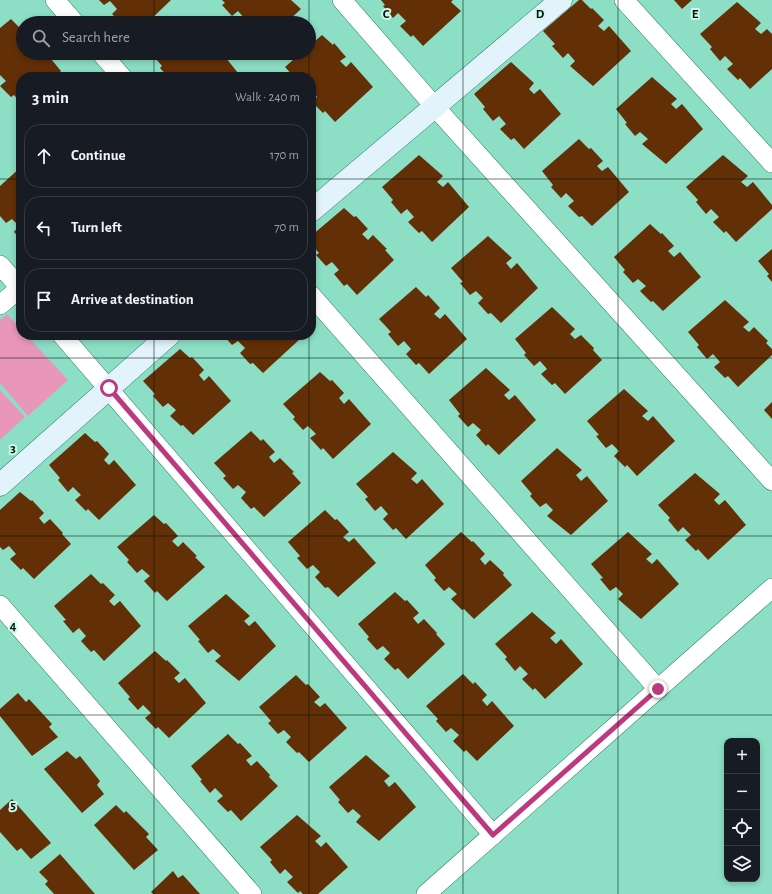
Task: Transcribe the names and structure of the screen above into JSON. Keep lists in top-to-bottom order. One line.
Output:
{"page":{"search":"Search here","heading":["3 min","Walk · 240 m"],"list":[["Continue","170 m"],["Turn left","70 m"],"Arrive at destination"],"map_buttons":["+","−"]},"grid":{"columns":["C","D","E"],"rows":["3","4","5"]}}
